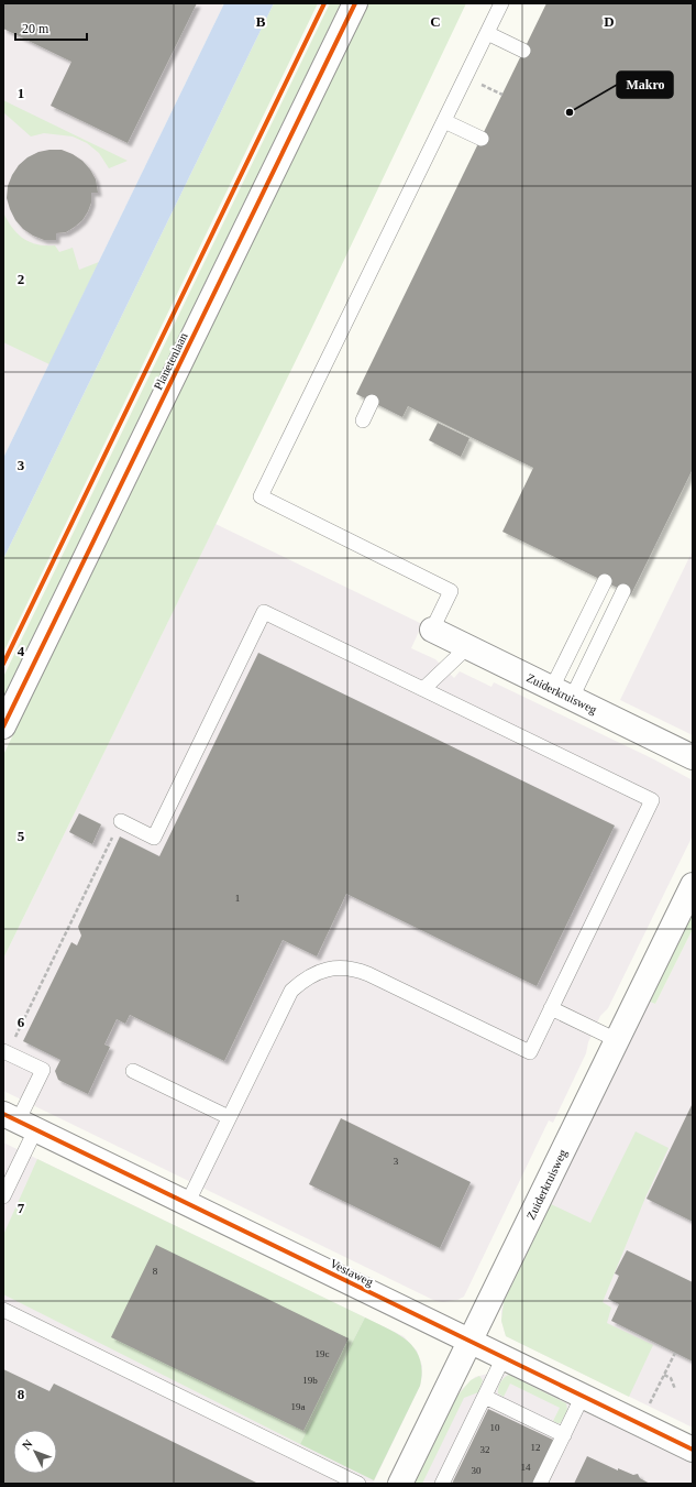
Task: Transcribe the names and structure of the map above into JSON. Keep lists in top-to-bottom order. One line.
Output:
{"streets":{"street":["Planetenlaan","Zuiderkruisweg","Vestaweg"]},"crossings":[["Zuiderkruisweg","Vestaweg"]],"places":["Makro"],"house_numbers":["1","3","8","19c","19b","19a","10","12","32","14","30"],"scale_bar":"20 m","north":"top left","grid":{"columns":["B","C","D"],"rows":["1","2","3","4","5","6","7","8"]}}
